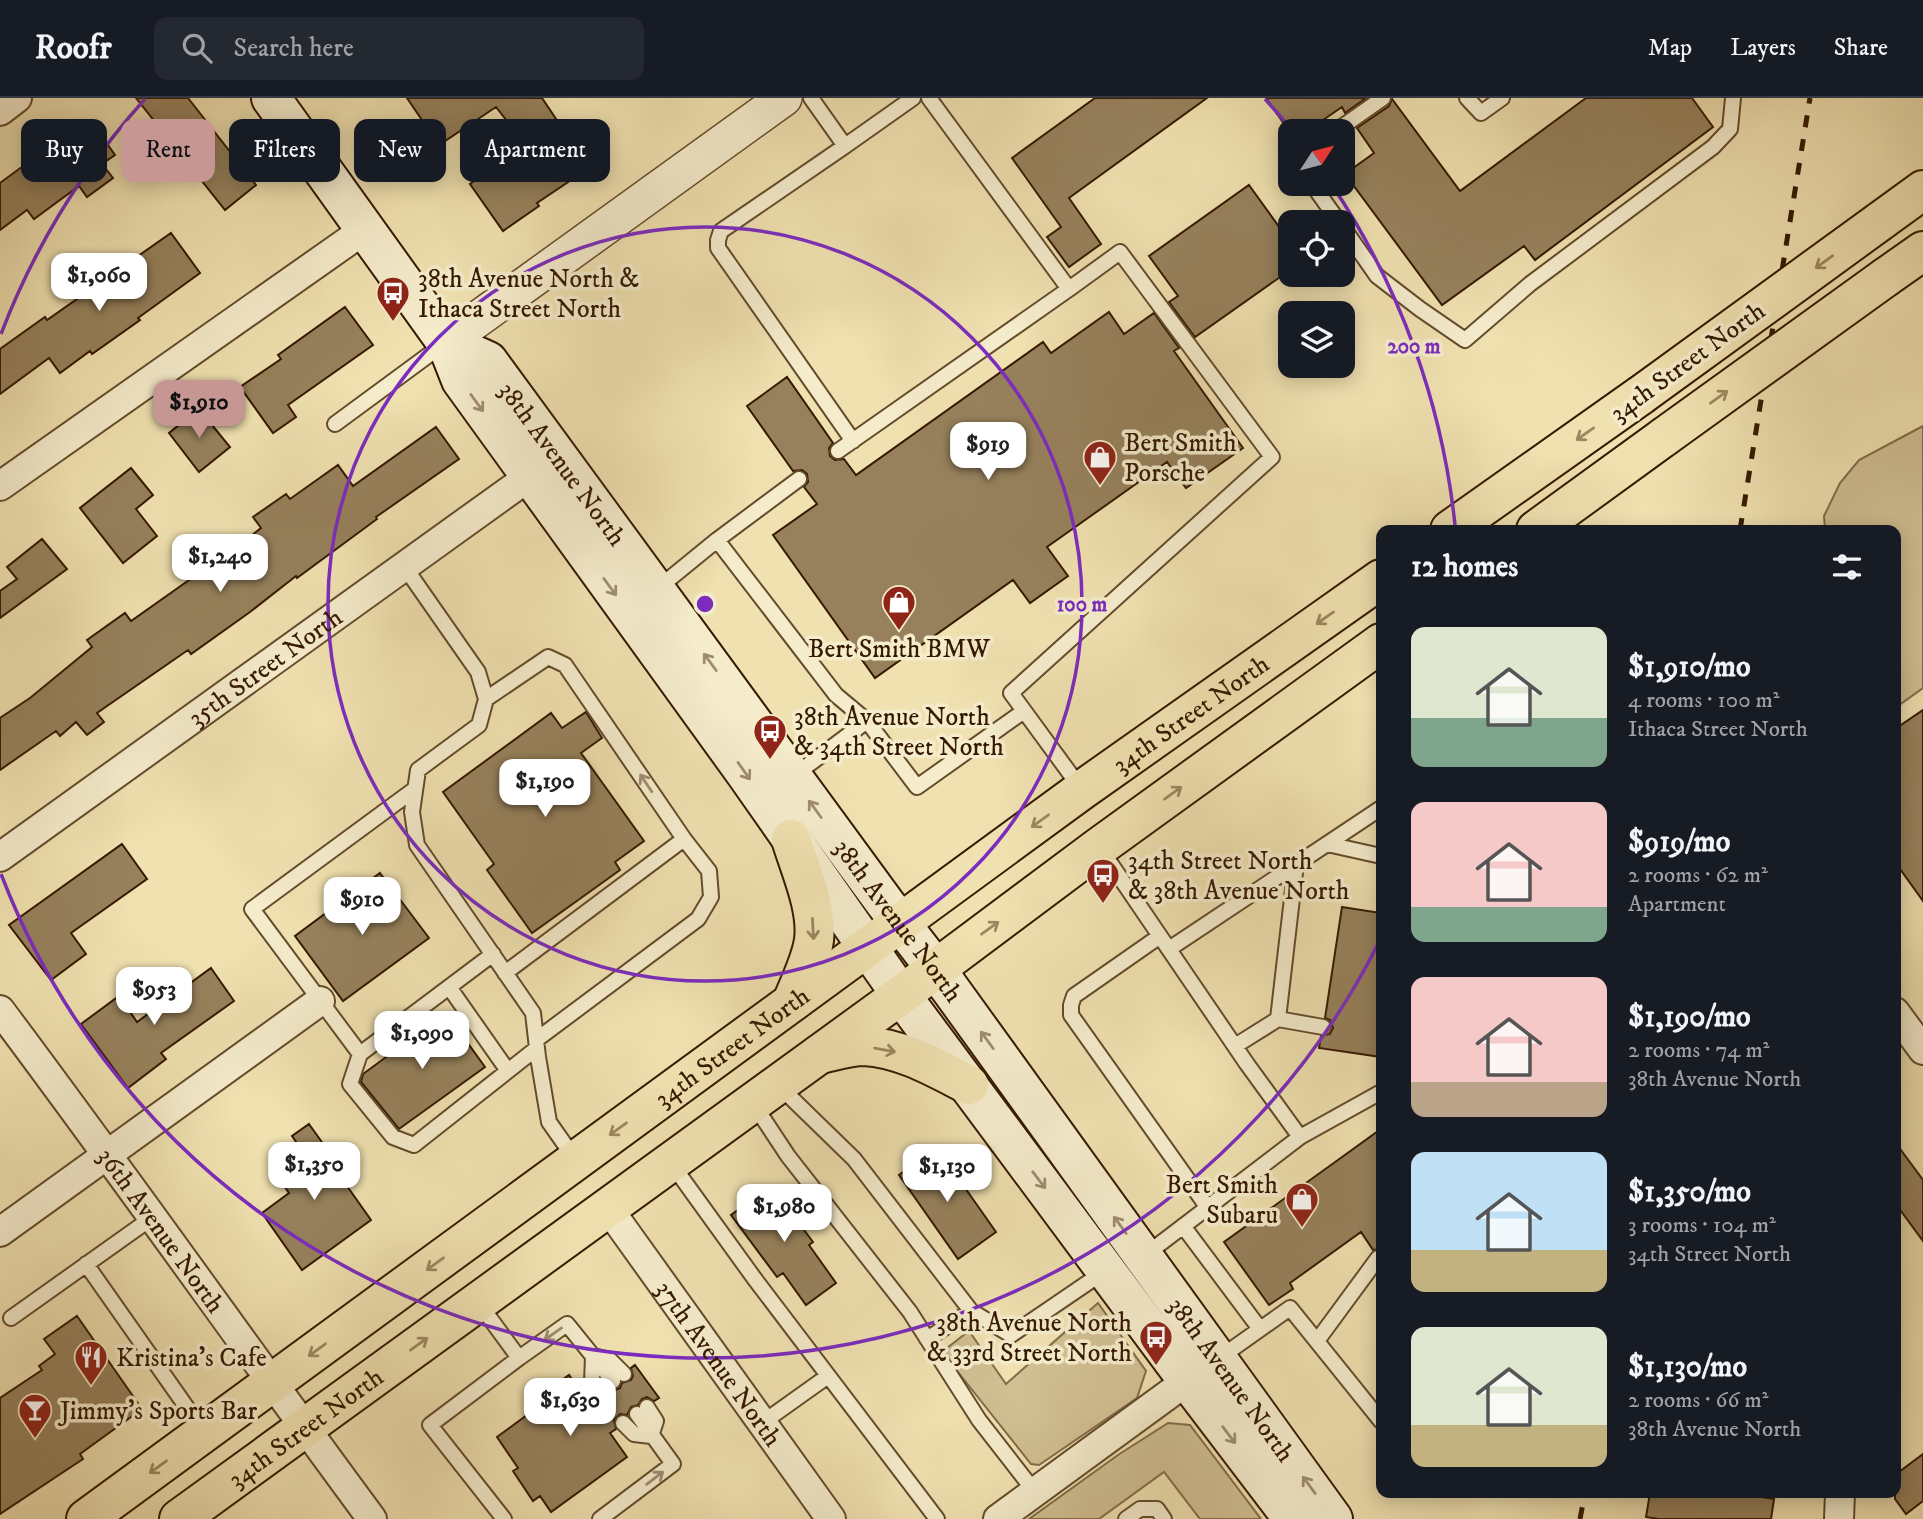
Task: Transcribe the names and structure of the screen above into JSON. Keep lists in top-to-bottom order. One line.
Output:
{"streets":{"highway":["34th Street North"],"main road":["38th Avenue North"],"street":["35th Street North","36th Avenue North","37th Avenue North"]},"crossings":[["34th Street North","38th Avenue North"],["34th Street North","36th Avenue North"],["34th Street North","37th Avenue North"],["38th Avenue North","35th Street North"]],"places":{"bus stop":["38th Avenue North & Ithaca Street North","38th Avenue North & 34th Street North","34th Street North & 38th Avenue North","38th Avenue North & 33rd Street North"],"shop":["Bert Smith Porsche","Bert Smith BMW","Bert Smith Subaru"],"restaurant":["Kristina's Cafe"],"bar":["Jimmy's Sports Bar"]},"north":"top right","page":{"header":"Roofr","search":"Search here","nav":["Map","Layers","Share"],"chip":["Buy","Rent","Filters","New","Apartment"],"price":["$1,060","$1,910","$919","$1,240","$1,190","$910","$953","$1,090","$1,350","$1,130","$1,980","$1,630"],"heading":"12 homes","list":[{"name":"$1,910/mo","note":"4 rooms · 100 m² · Ithaca Street North"},{"name":"$919/mo","note":"2 rooms · 62 m² · Apartment"},{"name":"$1,190/mo","note":"2 rooms · 74 m² · 38th Avenue North"},{"name":"$1,350/mo","note":"3 rooms · 104 m² · 34th Street North"},{"name":"$1,130/mo","note":"2 rooms · 66 m² · 38th Avenue North"}]},"rings":["200 m","100 m"]}
